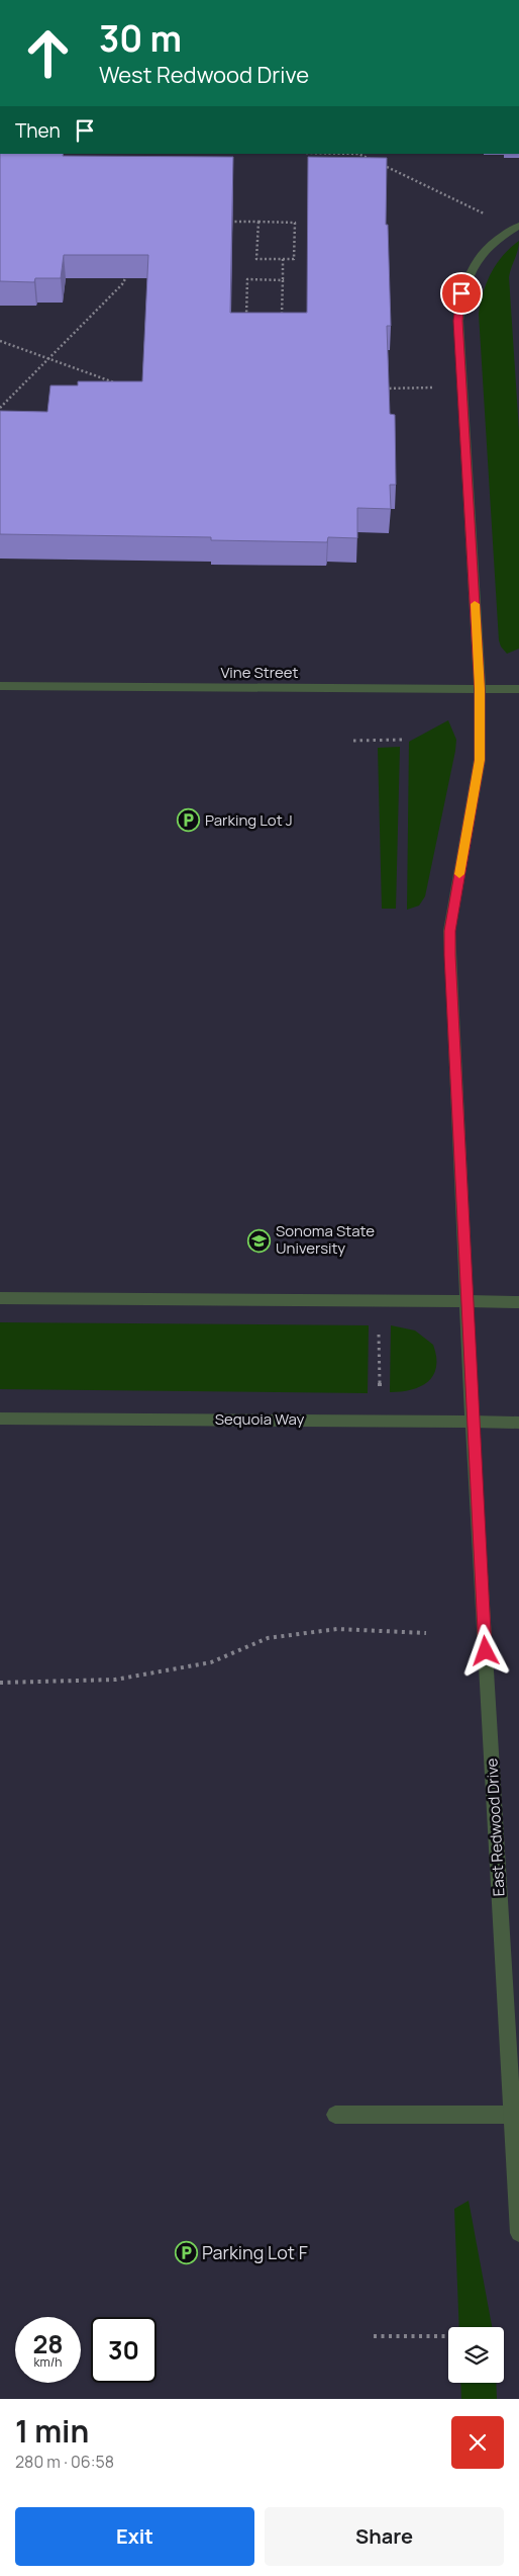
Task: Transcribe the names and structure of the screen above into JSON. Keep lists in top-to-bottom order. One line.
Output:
{"streets":{"street":["Vine Street","Sequoia Way","East Redwood Drive"]},"crossings":[["Vine Street","East Redwood Drive"],["Sequoia Way","East Redwood Drive"]],"places":{"parking":["Parking Lot J","Parking Lot F"],"school or university":["Sonoma State University"]},"page":{"turn":["30 m","West Redwood Drive"],"then":"Then","speed":"28 km/h","limit":"30","heading":["1 min","280 m · 06:58"],"buttons":["Exit","Share"]}}
